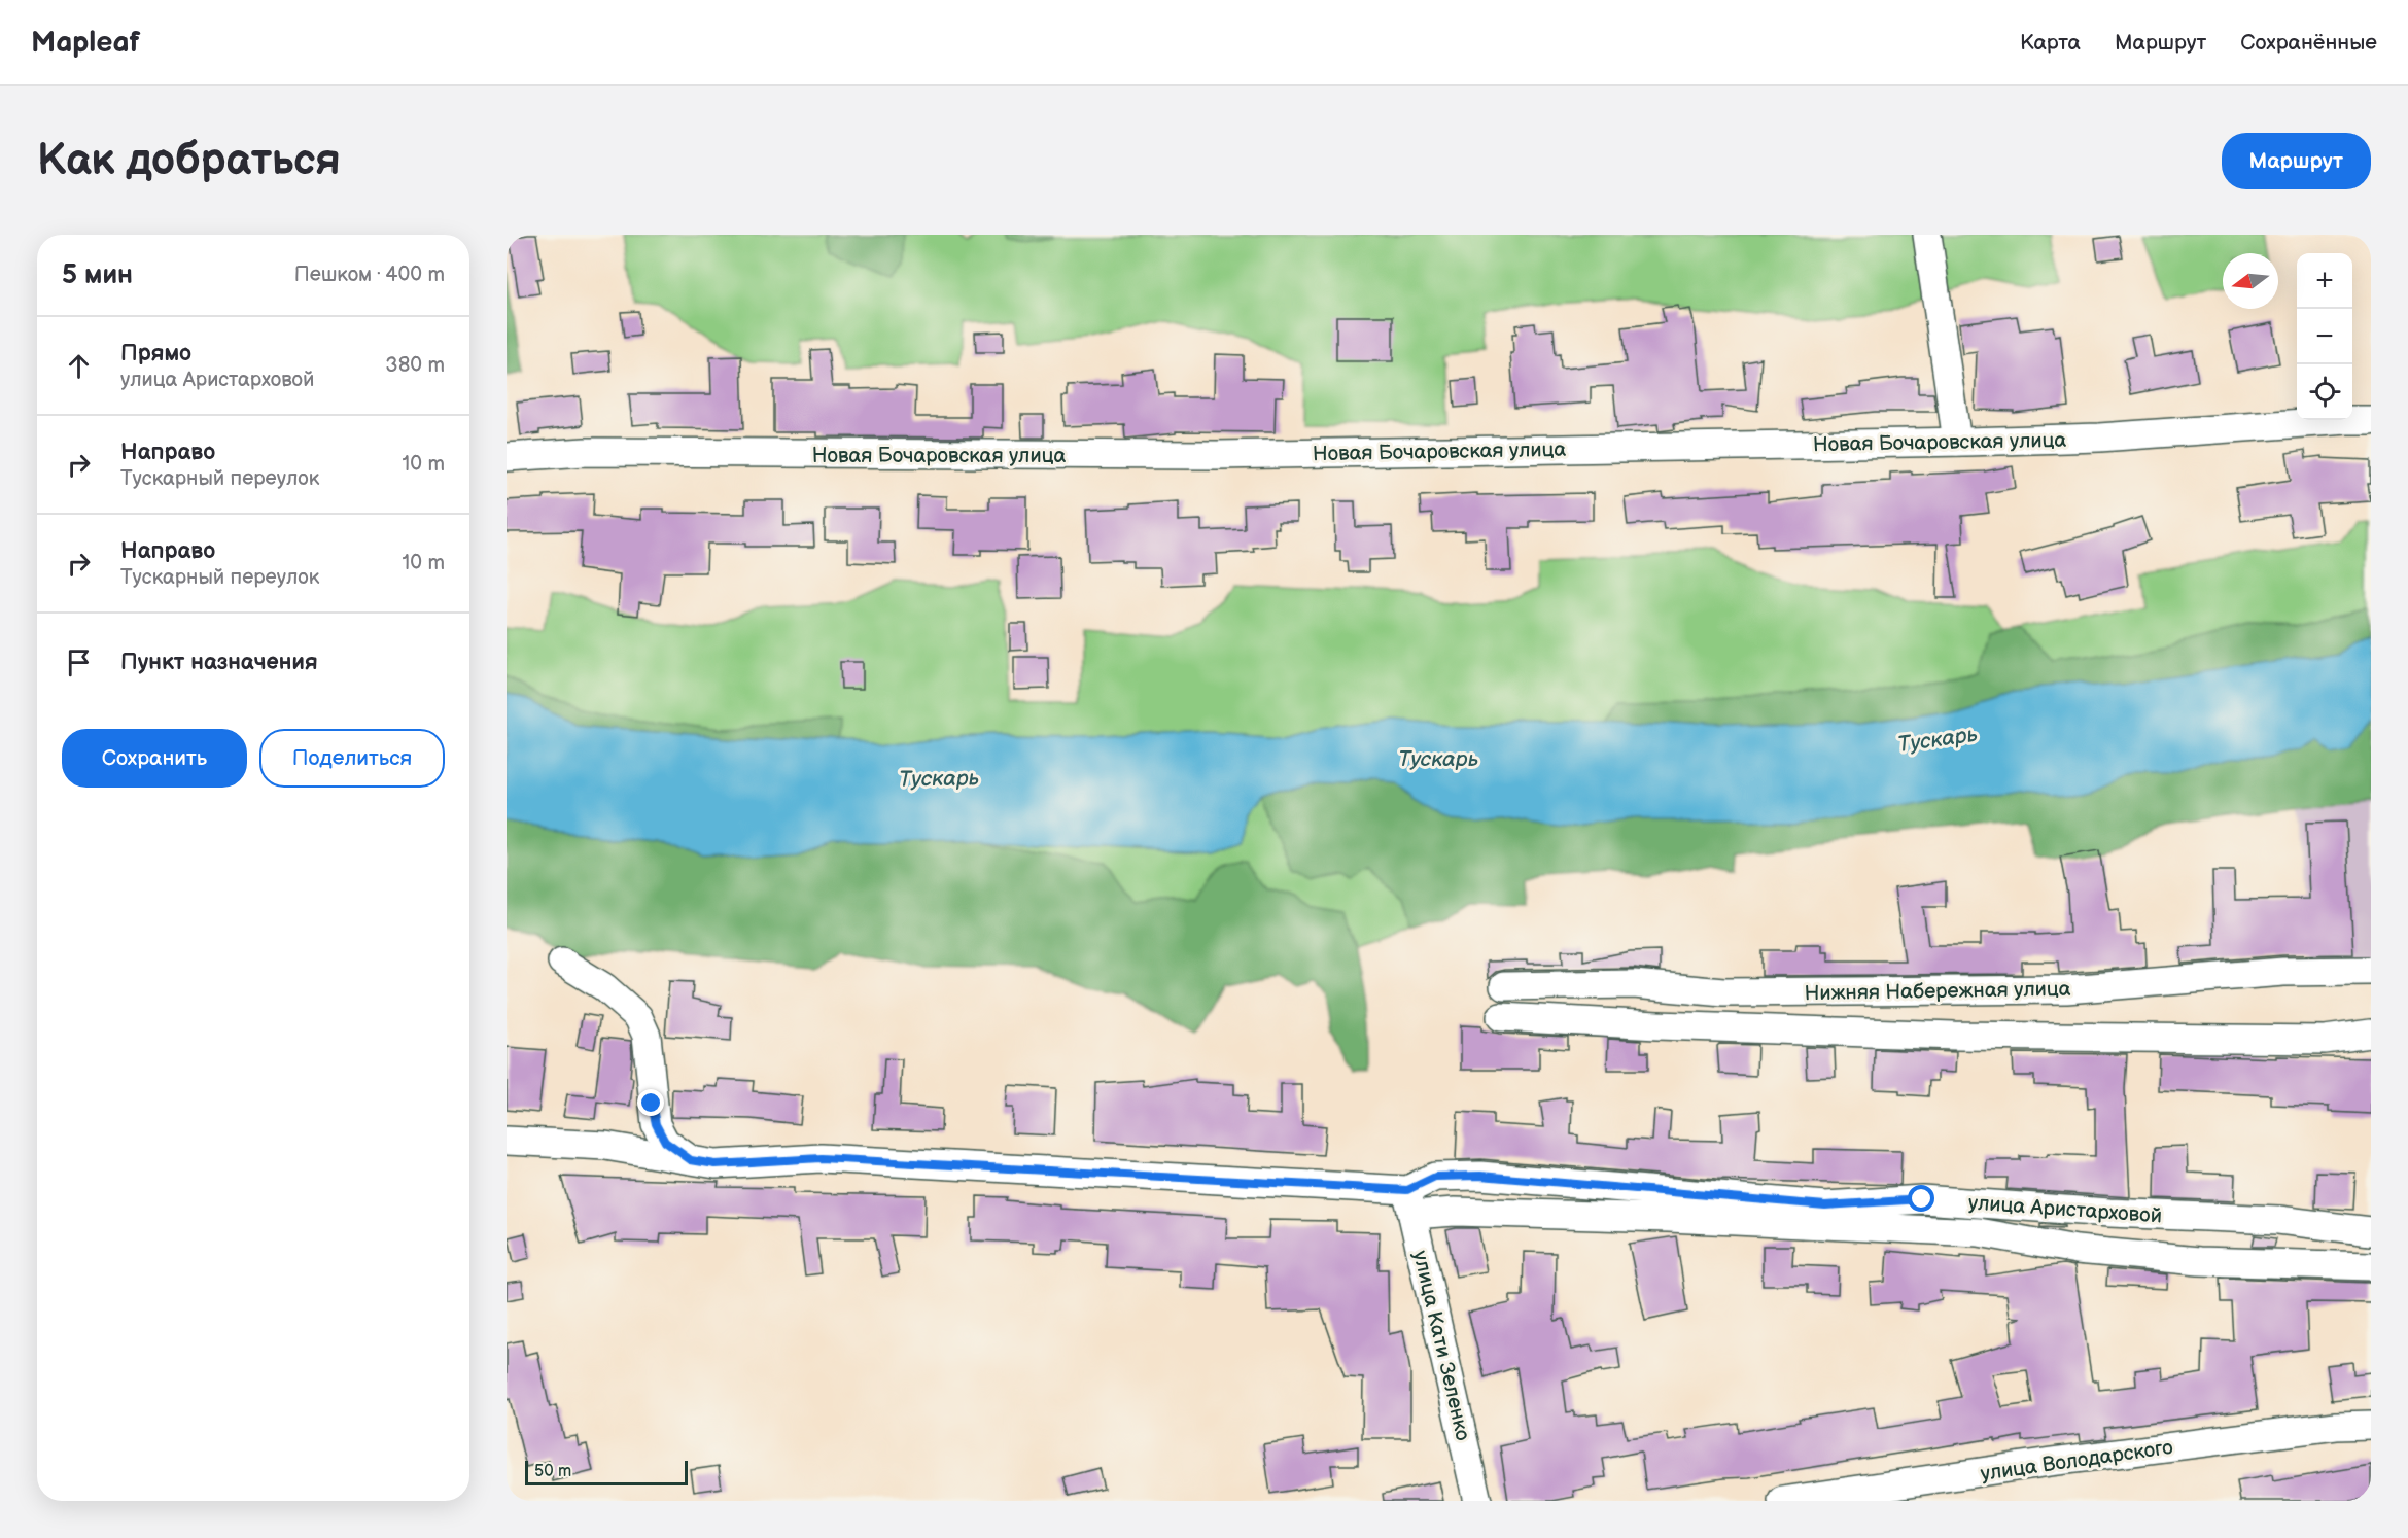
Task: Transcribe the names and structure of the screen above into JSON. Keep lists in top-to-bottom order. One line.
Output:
{"streets":{"street":["Новая Бочаровская улица","Нижняя Набережная улица","улица Аристарховой","улица Кати Зеленко","улица Володарского"]},"crossings":[["улица Аристарховой","улица Кати Зеленко"]],"water":["Тускарь"],"scale_bar":"50 m","north":"left","page":{"header":"Mapleaf","nav":["Карта","Маршрут","Сохранённые"],"buttons":["Маршрут",["Сохранить","Поделиться"]],"title":"Как добраться","heading":["5 мин","Пешком · 400 m"],"map_buttons":["+","−"],"list":[["Прямо","улица Аристарховой","380 m"],["Направо","Тускарный переулок","10 m"],["Направо","Тускарный переулок","10 m"],"Пункт назначения"],"scale":"50 m"}}
